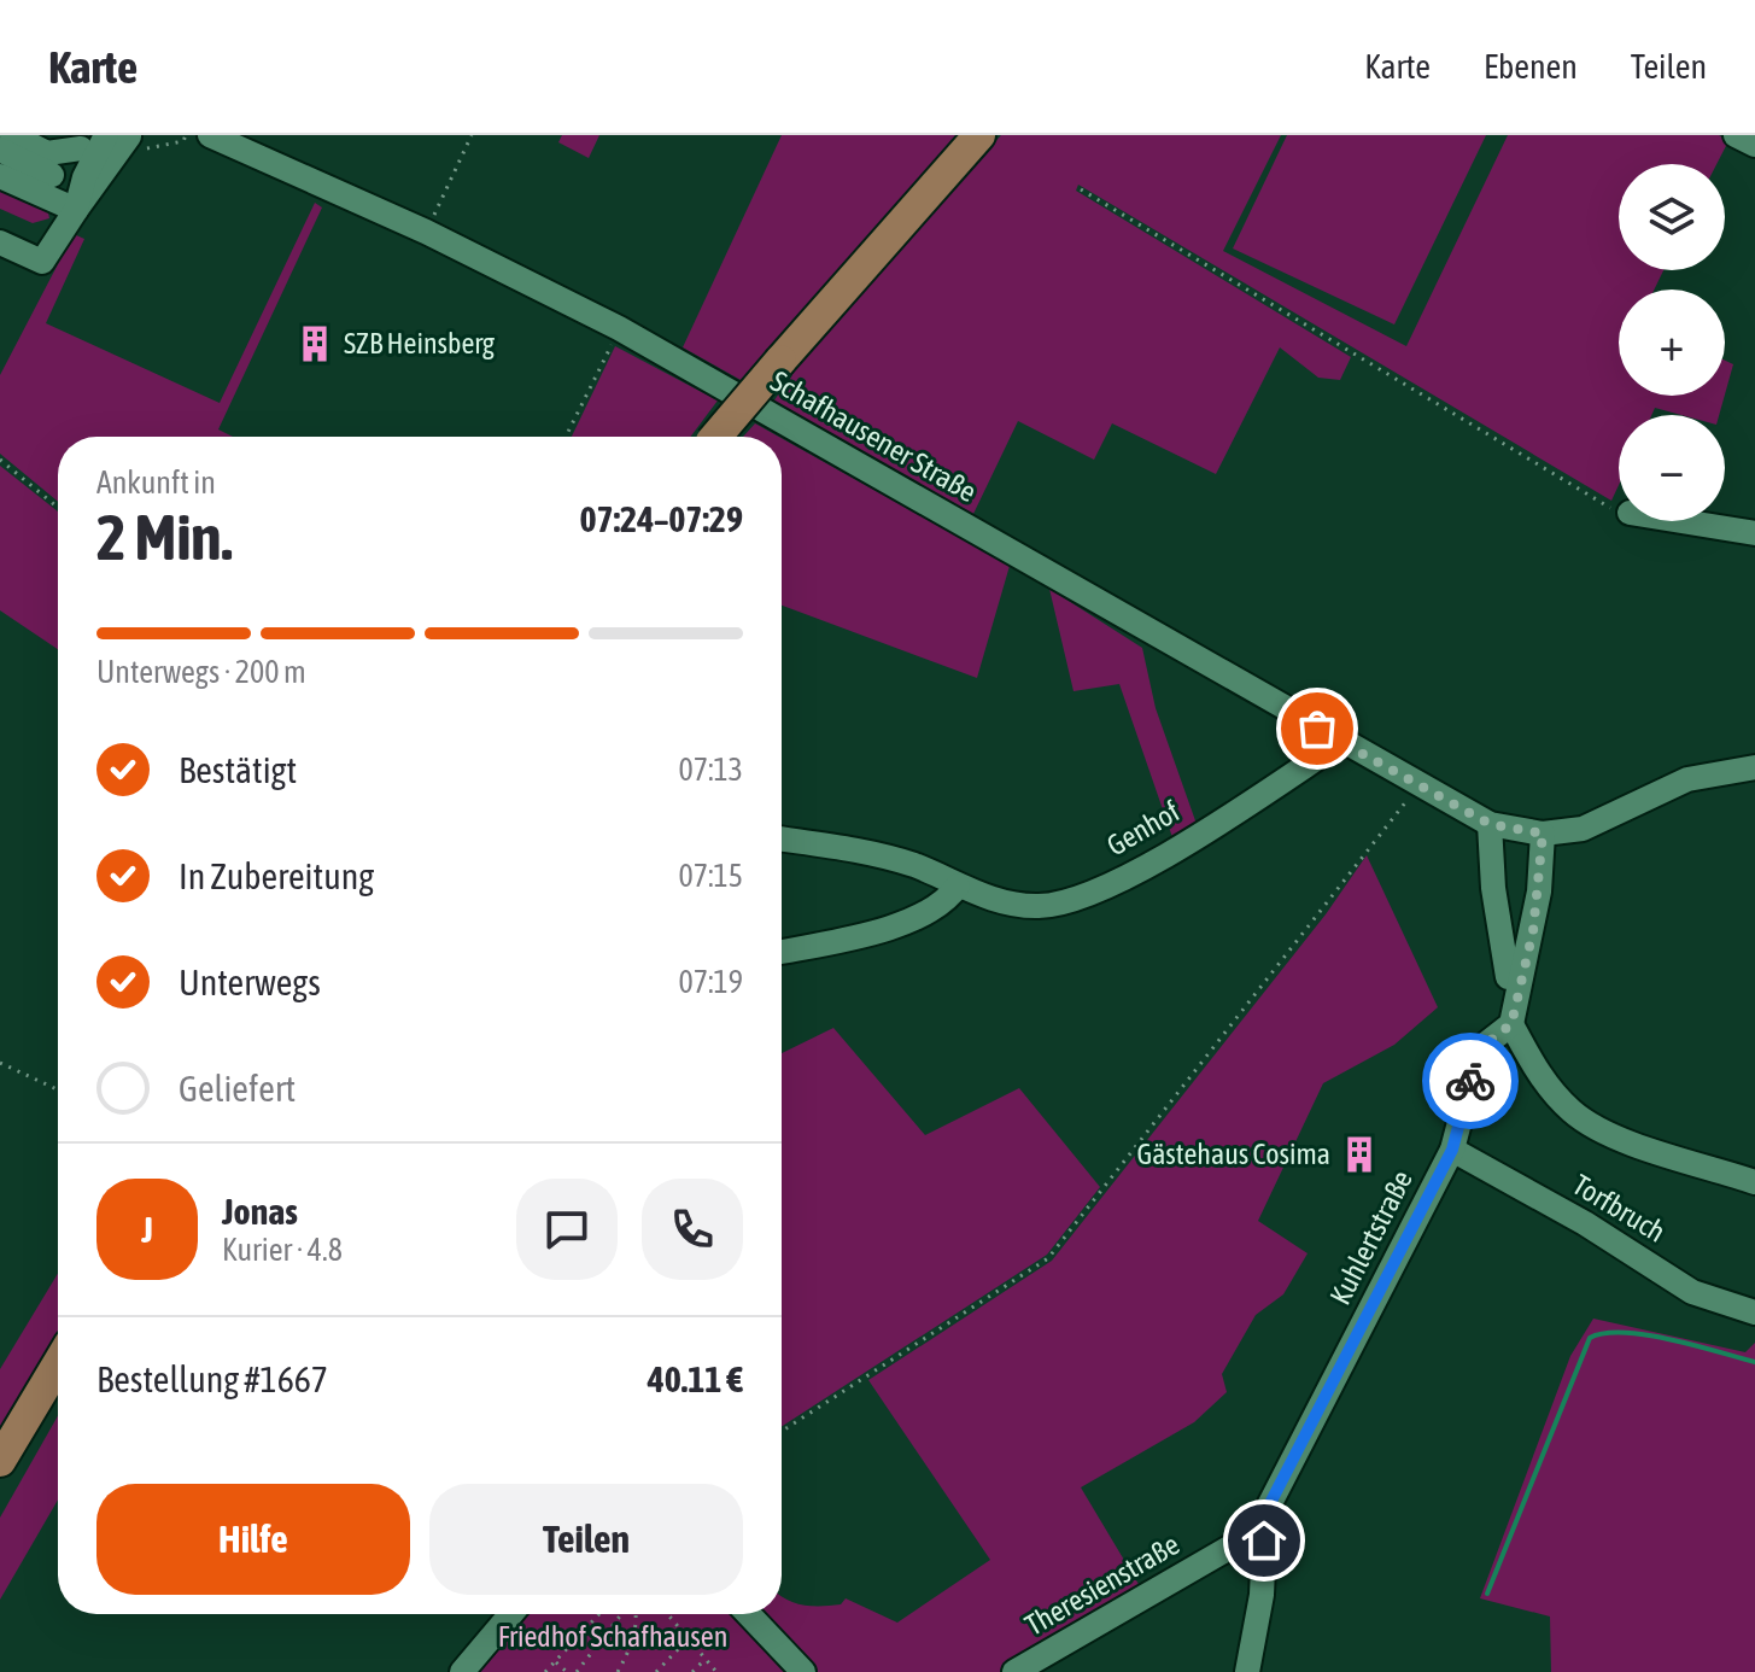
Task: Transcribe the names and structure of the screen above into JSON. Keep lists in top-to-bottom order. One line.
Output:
{"streets":{"street":["Schafhausener Straße","Genhof","Torfbruch","Kuhlertstraße","Theresienstraße"]},"crossings":[["Schafhausener Straße","Genhof"],["Torfbruch","Kuhlertstraße"],["Kuhlertstraße","Theresienstraße"]],"parks":["Friedhof Schafhausen"],"places":{"building":["SZB Heinsberg","Gästehaus Cosima"]},"page":{"header":"Karte","nav":["Karte","Ebenen","Teilen"],"map_buttons":["+","−"],"heading":["2 Min.","Ankunft in","07:24–07:29"],"panel":["Jonas","Kurier · 4.8","Bestellung #1667","40.11 €"],"bar":"Unterwegs · 200 m","list":[["Bestätigt","07:13"],["In Zubereitung","07:15"],["Unterwegs","07:19"],"Geliefert"],"round":"J","buttons":["Hilfe","Teilen"]}}
